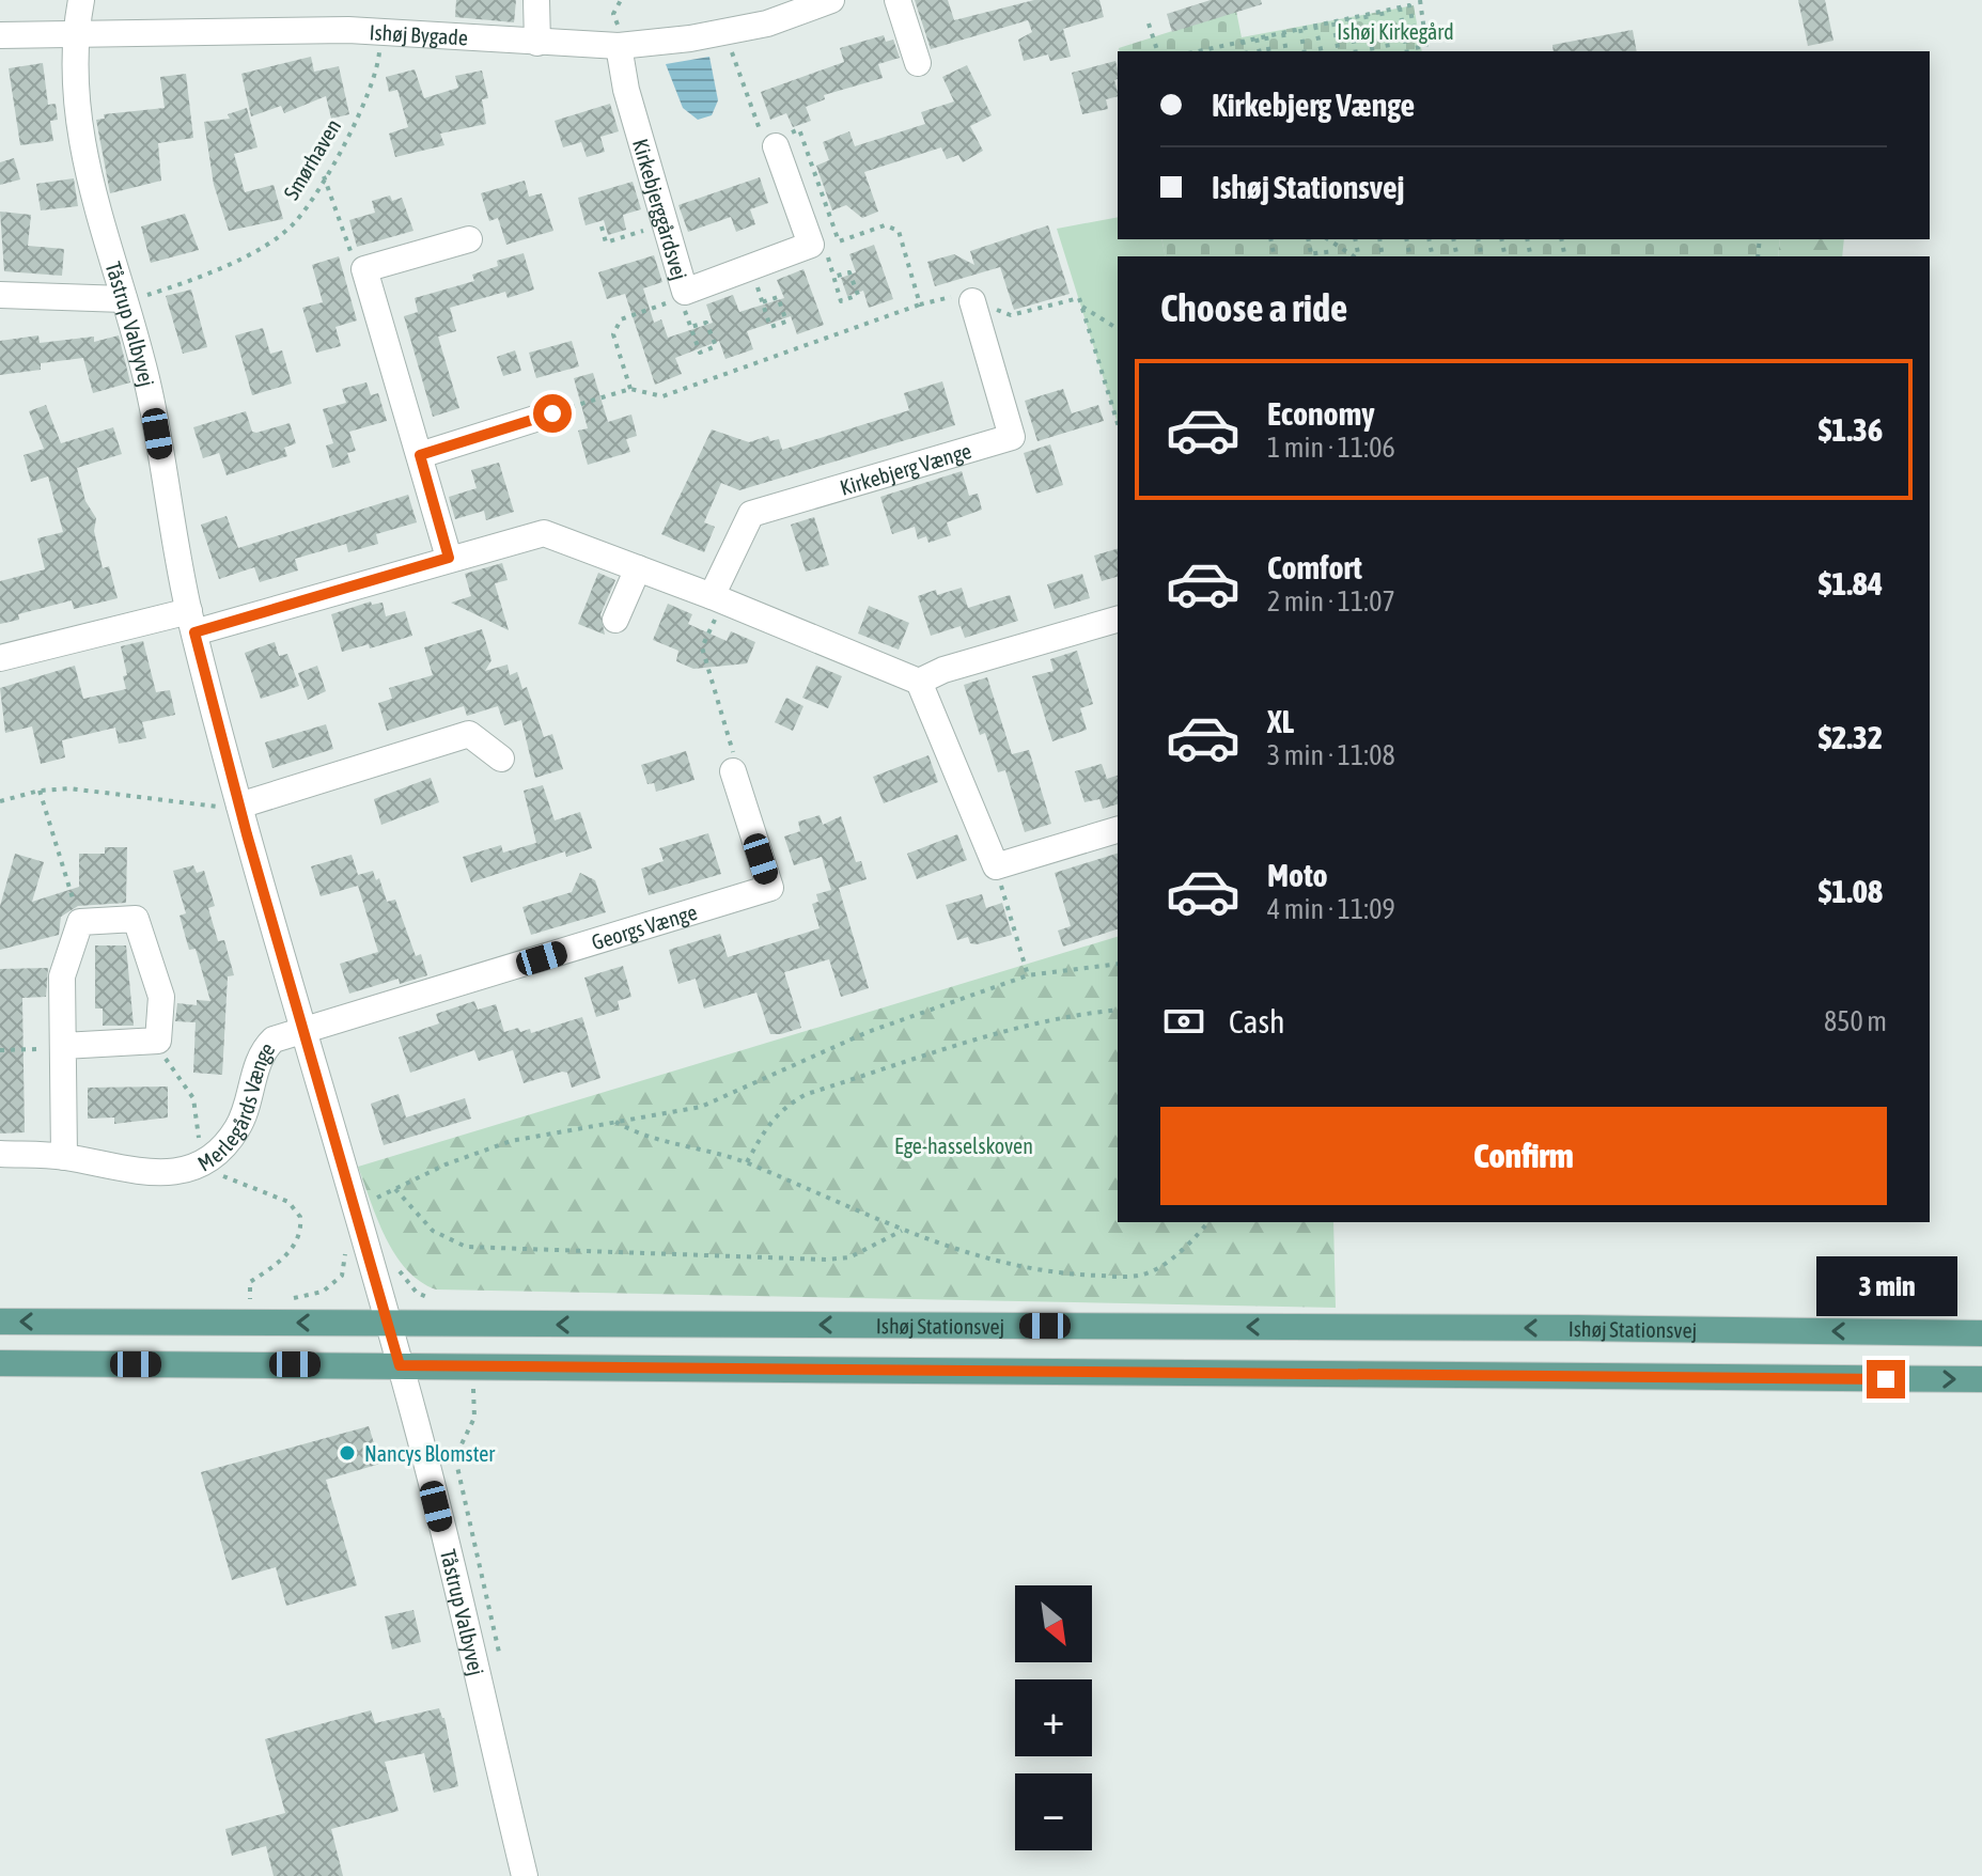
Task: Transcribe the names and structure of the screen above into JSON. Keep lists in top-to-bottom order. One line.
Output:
{"streets":{"main road":["Ishøj Stationsvej"],"street":["Ishøj Bygade","Kirkebjerggårdsvej","Tåstrup Valbyvej","Kirkebjerg Vænge","Georgs Vænge","Merlegårds Vænge"],"path":["Smørhaven"]},"crossings":[["Ishøj Bygade","Smørhaven"],["Ishøj Bygade","Kirkebjerggårdsvej"],["Ishøj Bygade","Tåstrup Valbyvej"],["Smørhaven","Tåstrup Valbyvej"],["Tåstrup Valbyvej","Georgs Vænge"],["Tåstrup Valbyvej","Merlegårds Vænge"],["Tåstrup Valbyvej","Ishøj Stationsvej"],["Georgs Vænge","Merlegårds Vænge"]],"parks":["Ishøj Kirkegård","Ege-hasselskoven"],"places":["Nancys Blomster"],"north":"bottom right","page":{"banner":["Kirkebjerg Vænge","Ishøj Stationsvej"],"heading":"Choose a ride","list":[{"name":"Economy","note":"1 min · 11:06","value":"$1.36"},{"name":"Comfort","note":"2 min · 11:07","value":"$1.84"},{"name":"XL","note":"3 min · 11:08","value":"$2.32"},{"name":"Moto","note":"4 min · 11:09","value":"$1.08"}],"pay":["Cash","850 m"],"buttons":"Confirm","bubble":"3 min","map_buttons":["+","−"]}}
